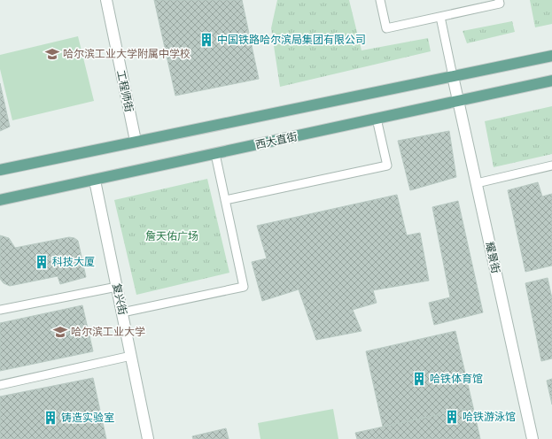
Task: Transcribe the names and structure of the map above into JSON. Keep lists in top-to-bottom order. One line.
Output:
{"streets":{"main road":["西大直街"],"street":["工程师街","耀景街","复兴街"]},"crossings":[["西大直街","耀景街"],["西大直街","复兴街"]],"parks":["詹天佑广场"],"places":{"building":["中国铁路哈尔滨局集团有限公司","科技大厦","哈铁体育馆","哈铁游泳馆","铸造实验室"],"school or university":["哈尔滨工业大学附属中学校","哈尔滨工业大学"]}}
